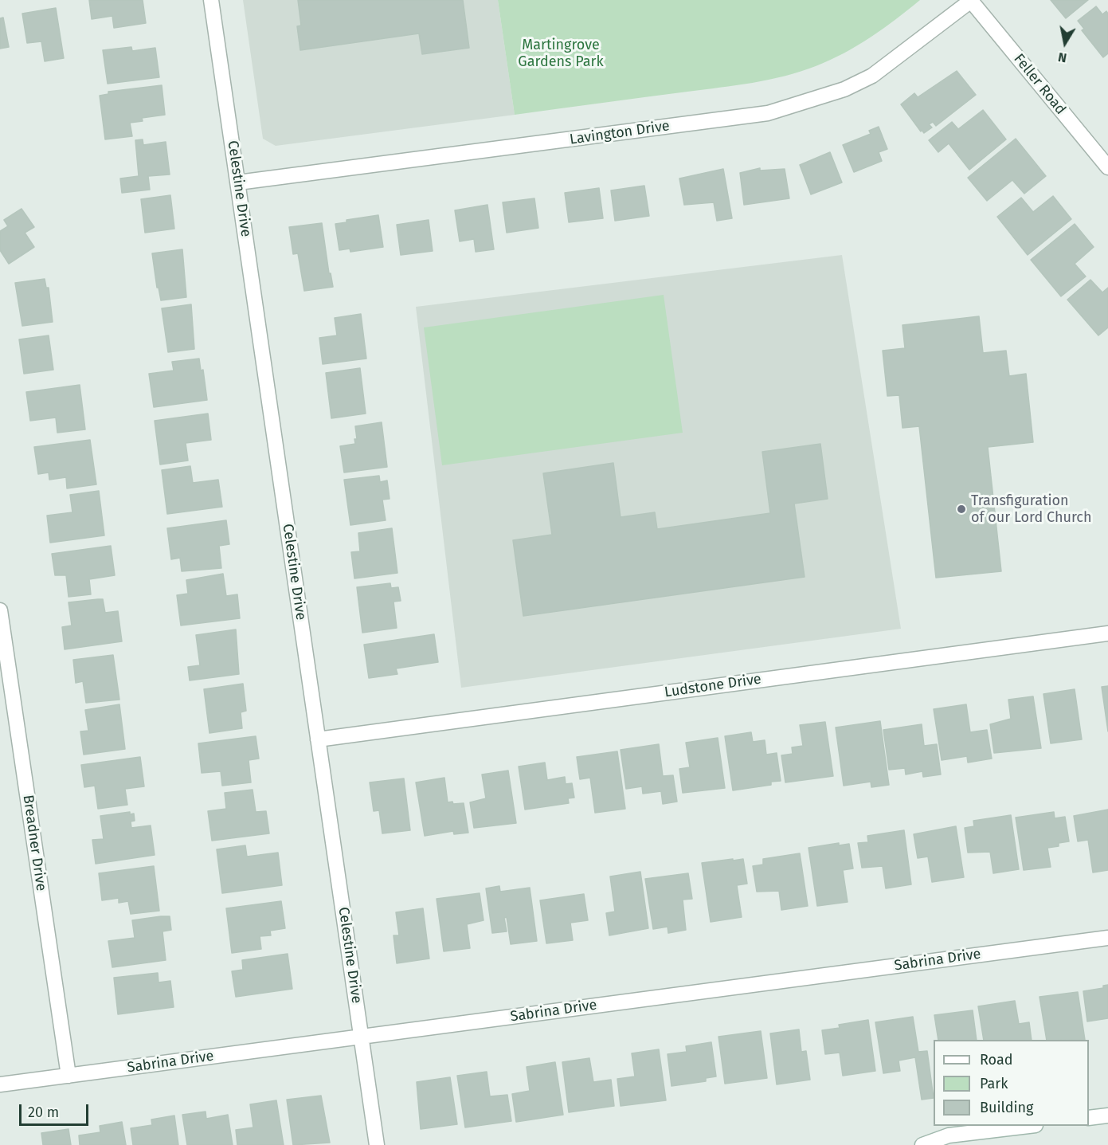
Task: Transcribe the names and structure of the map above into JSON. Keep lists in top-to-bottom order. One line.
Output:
{"streets":{"street":["Feller Road","Lavington Drive","Celestine Drive","Ludstone Drive","Breadner Drive","Sabrina Drive"]},"crossings":[["Feller Road","Lavington Drive"],["Lavington Drive","Celestine Drive"],["Celestine Drive","Ludstone Drive"],["Celestine Drive","Sabrina Drive"],["Breadner Drive","Sabrina Drive"]],"parks":["Martingrove Gardens Park"],"places":["Transfiguration of our Lord Church"],"legend":["Road","Park","Building"],"scale_bar":"20 m","north":"bottom"}
